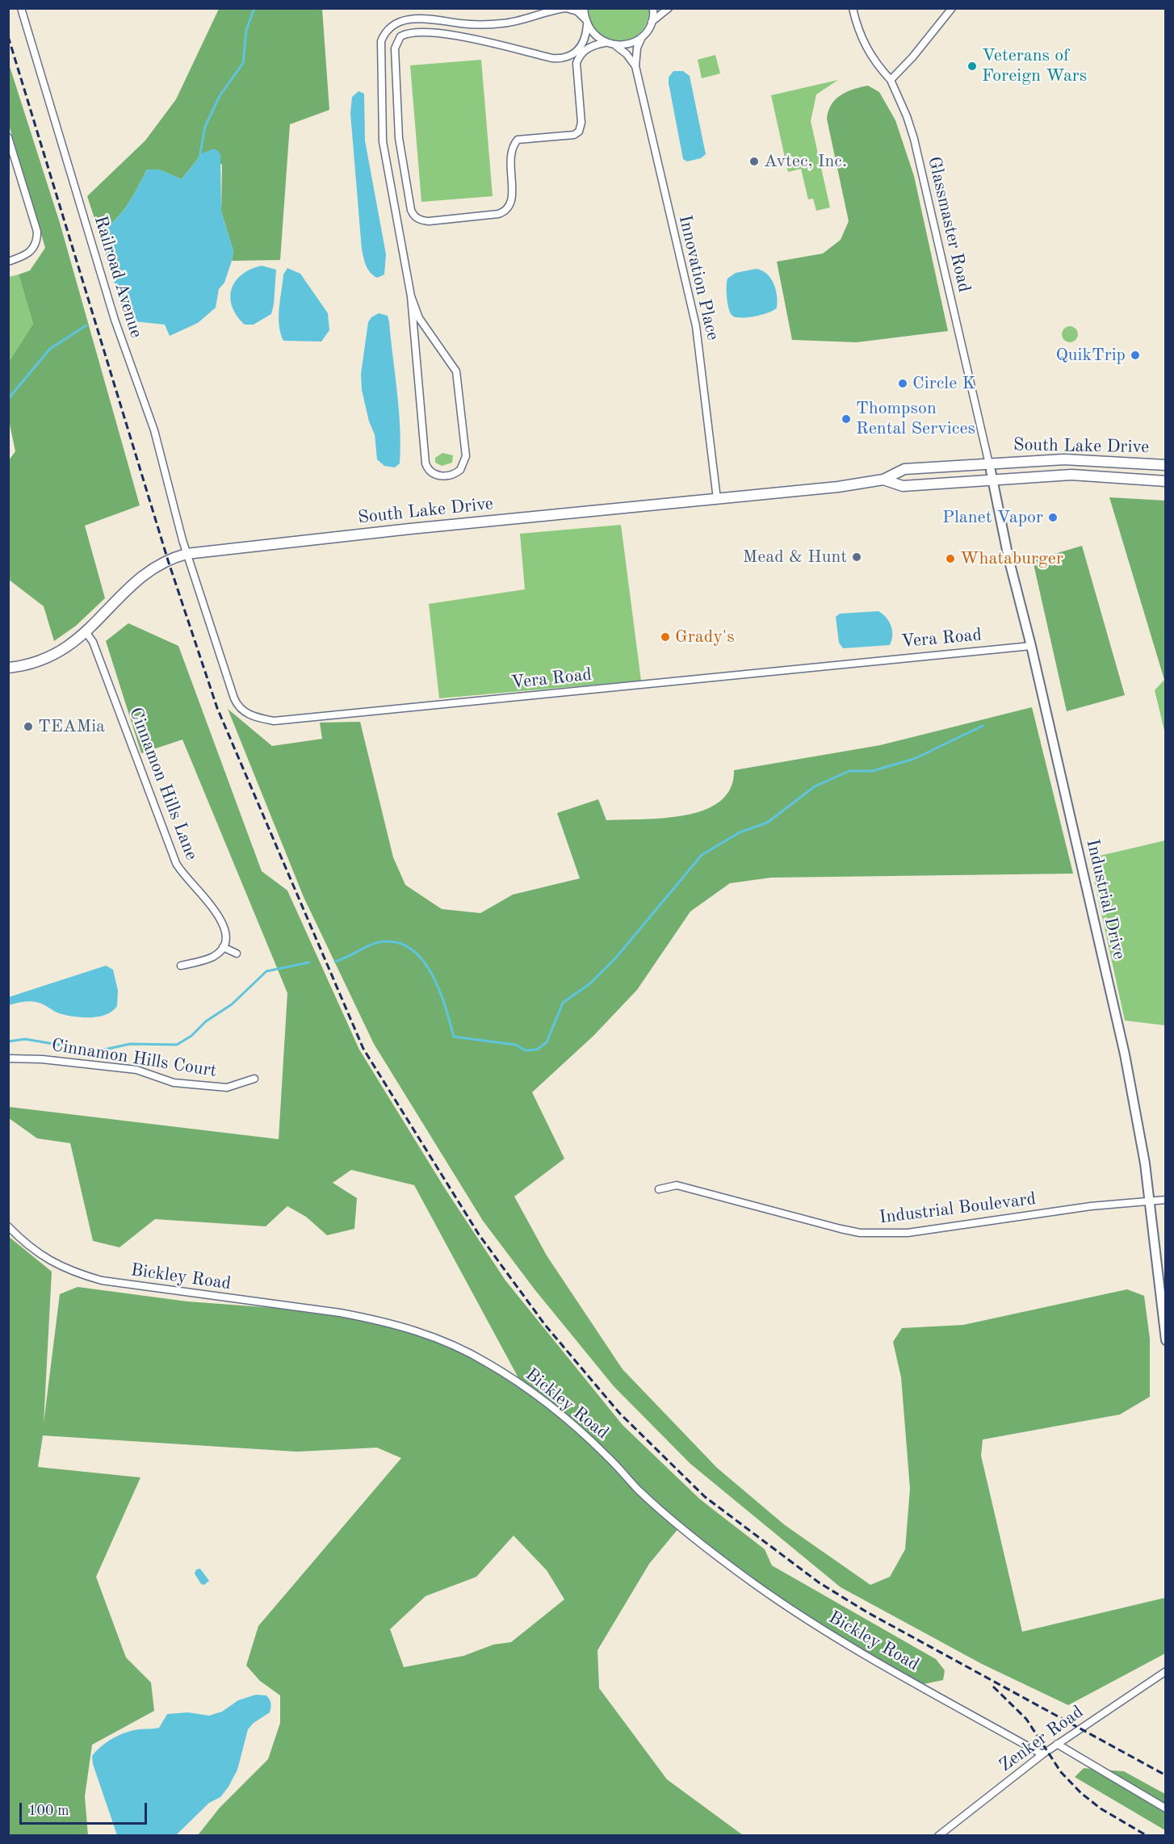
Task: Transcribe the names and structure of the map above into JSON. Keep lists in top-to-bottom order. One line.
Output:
{"streets":{"main road":["South Lake Drive"],"street":["Glassmaster Road","Railroad Avenue","Innovation Place","Vera Road","Cinnamon Hills Lane","Industrial Drive","Cinnamon Hills Court","Industrial Boulevard","Bickley Road","Zenker Road"]},"crossings":[["Glassmaster Road","South Lake Drive"],["Glassmaster Road","Industrial Drive"],["Railroad Avenue","South Lake Drive"],["Railroad Avenue","Vera Road"],["Innovation Place","South Lake Drive"],["South Lake Drive","Vera Road"],["South Lake Drive","Cinnamon Hills Lane"],["South Lake Drive","Industrial Drive"],["Vera Road","Industrial Drive"],["Industrial Drive","Industrial Boulevard"],["Bickley Road","Zenker Road"]],"places":["Veterans of Foreign Wars","Avtec, Inc.","QuikTrip","Circle K","Thompson Rental Services","Planet Vapor","Mead & Hunt","Whataburger","Grady's","TEAMia"],"scale_bar":"100 m"}
